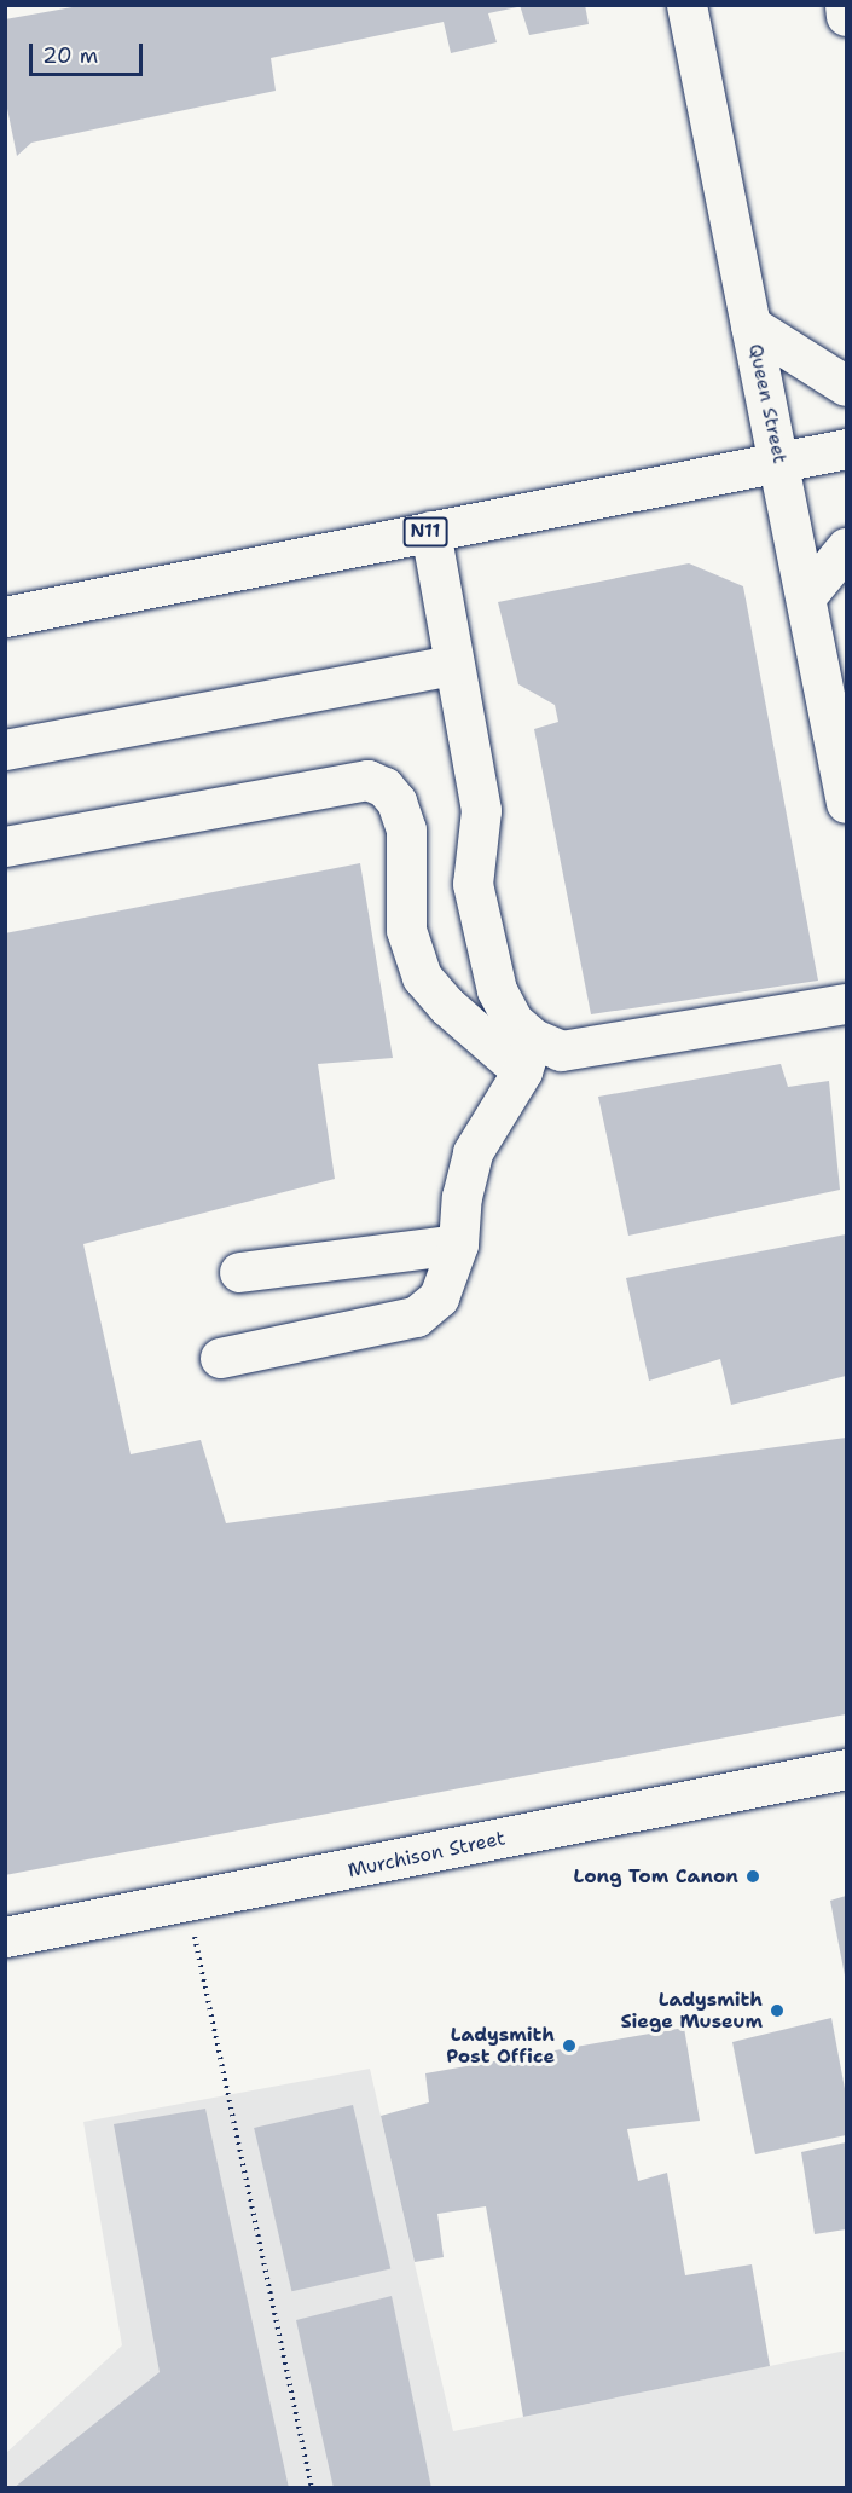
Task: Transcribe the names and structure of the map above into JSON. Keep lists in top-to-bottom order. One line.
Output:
{"streets":{"main road":["Queen Street","N11","Murchison Street"]},"crossings":[["Queen Street","N11"]],"places":["Long Tom Canon","Ladysmith Siege Museum","Ladysmith Post Office"],"scale_bar":"20 m"}
